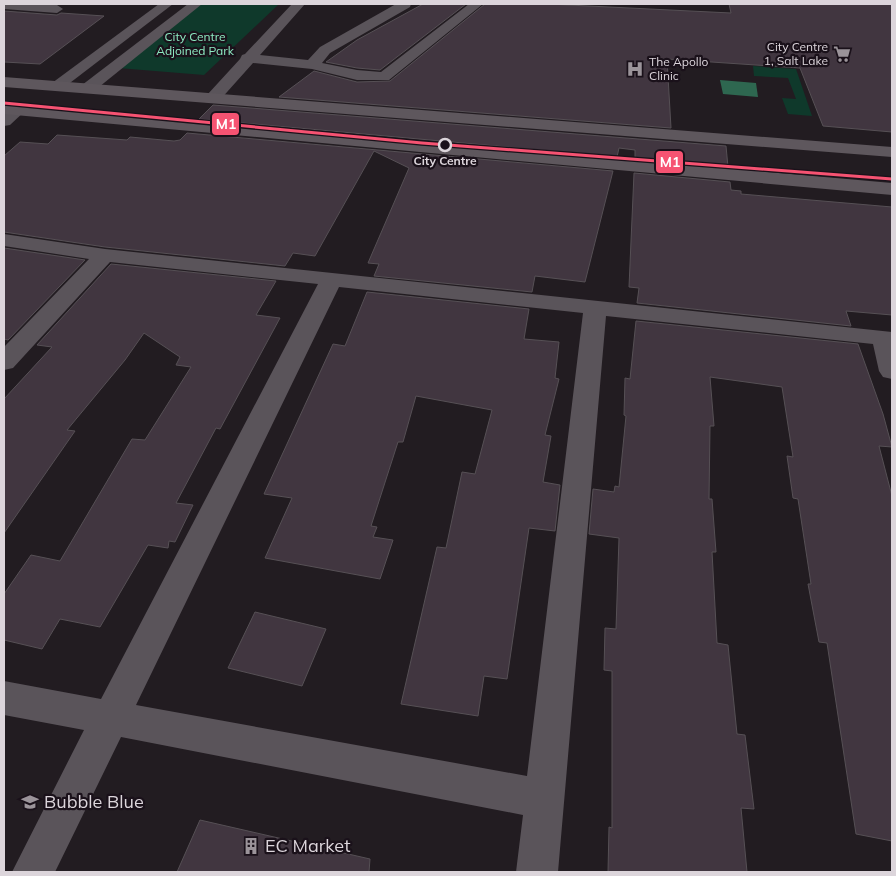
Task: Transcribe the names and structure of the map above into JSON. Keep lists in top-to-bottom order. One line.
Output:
{"parks":["City Centre Adjoined Park"],"places":{"supermarket":["City Centre 1, Salt Lake"],"hospital":["The Apollo Clinic"],"other":["City Centre"],"school or university":["Bubble Blue"],"building":["EC Market"]},"lines":["transit line M1"]}
